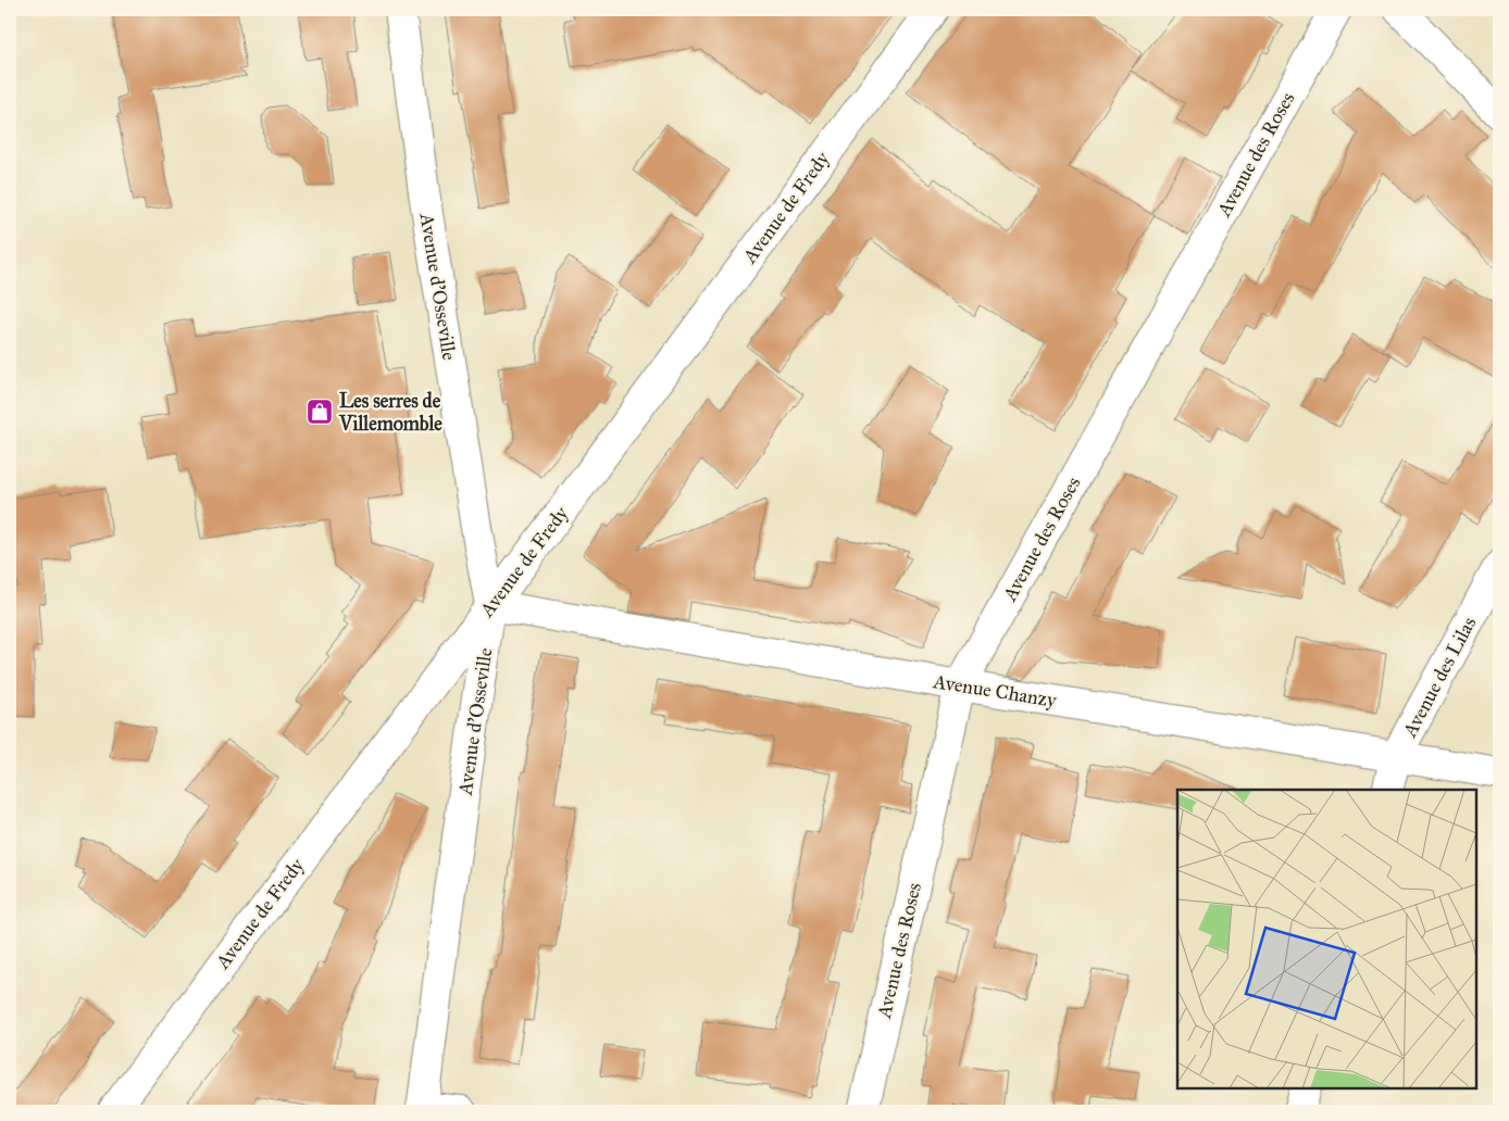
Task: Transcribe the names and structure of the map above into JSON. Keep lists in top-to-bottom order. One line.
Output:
{"streets":{"street":["Avenue des Roses","Avenue de Fredy","Avenue d'Osseville","Avenue des Lilas","Avenue Chanzy"]},"crossings":[["Avenue des Roses","Avenue Chanzy"],["Avenue de Fredy","Avenue d'Osseville"],["Avenue de Fredy","Avenue Chanzy"],["Avenue d'Osseville","Avenue Chanzy"],["Avenue des Lilas","Avenue Chanzy"]],"places":{"shop":["Les serres de Villemomble"]}}
